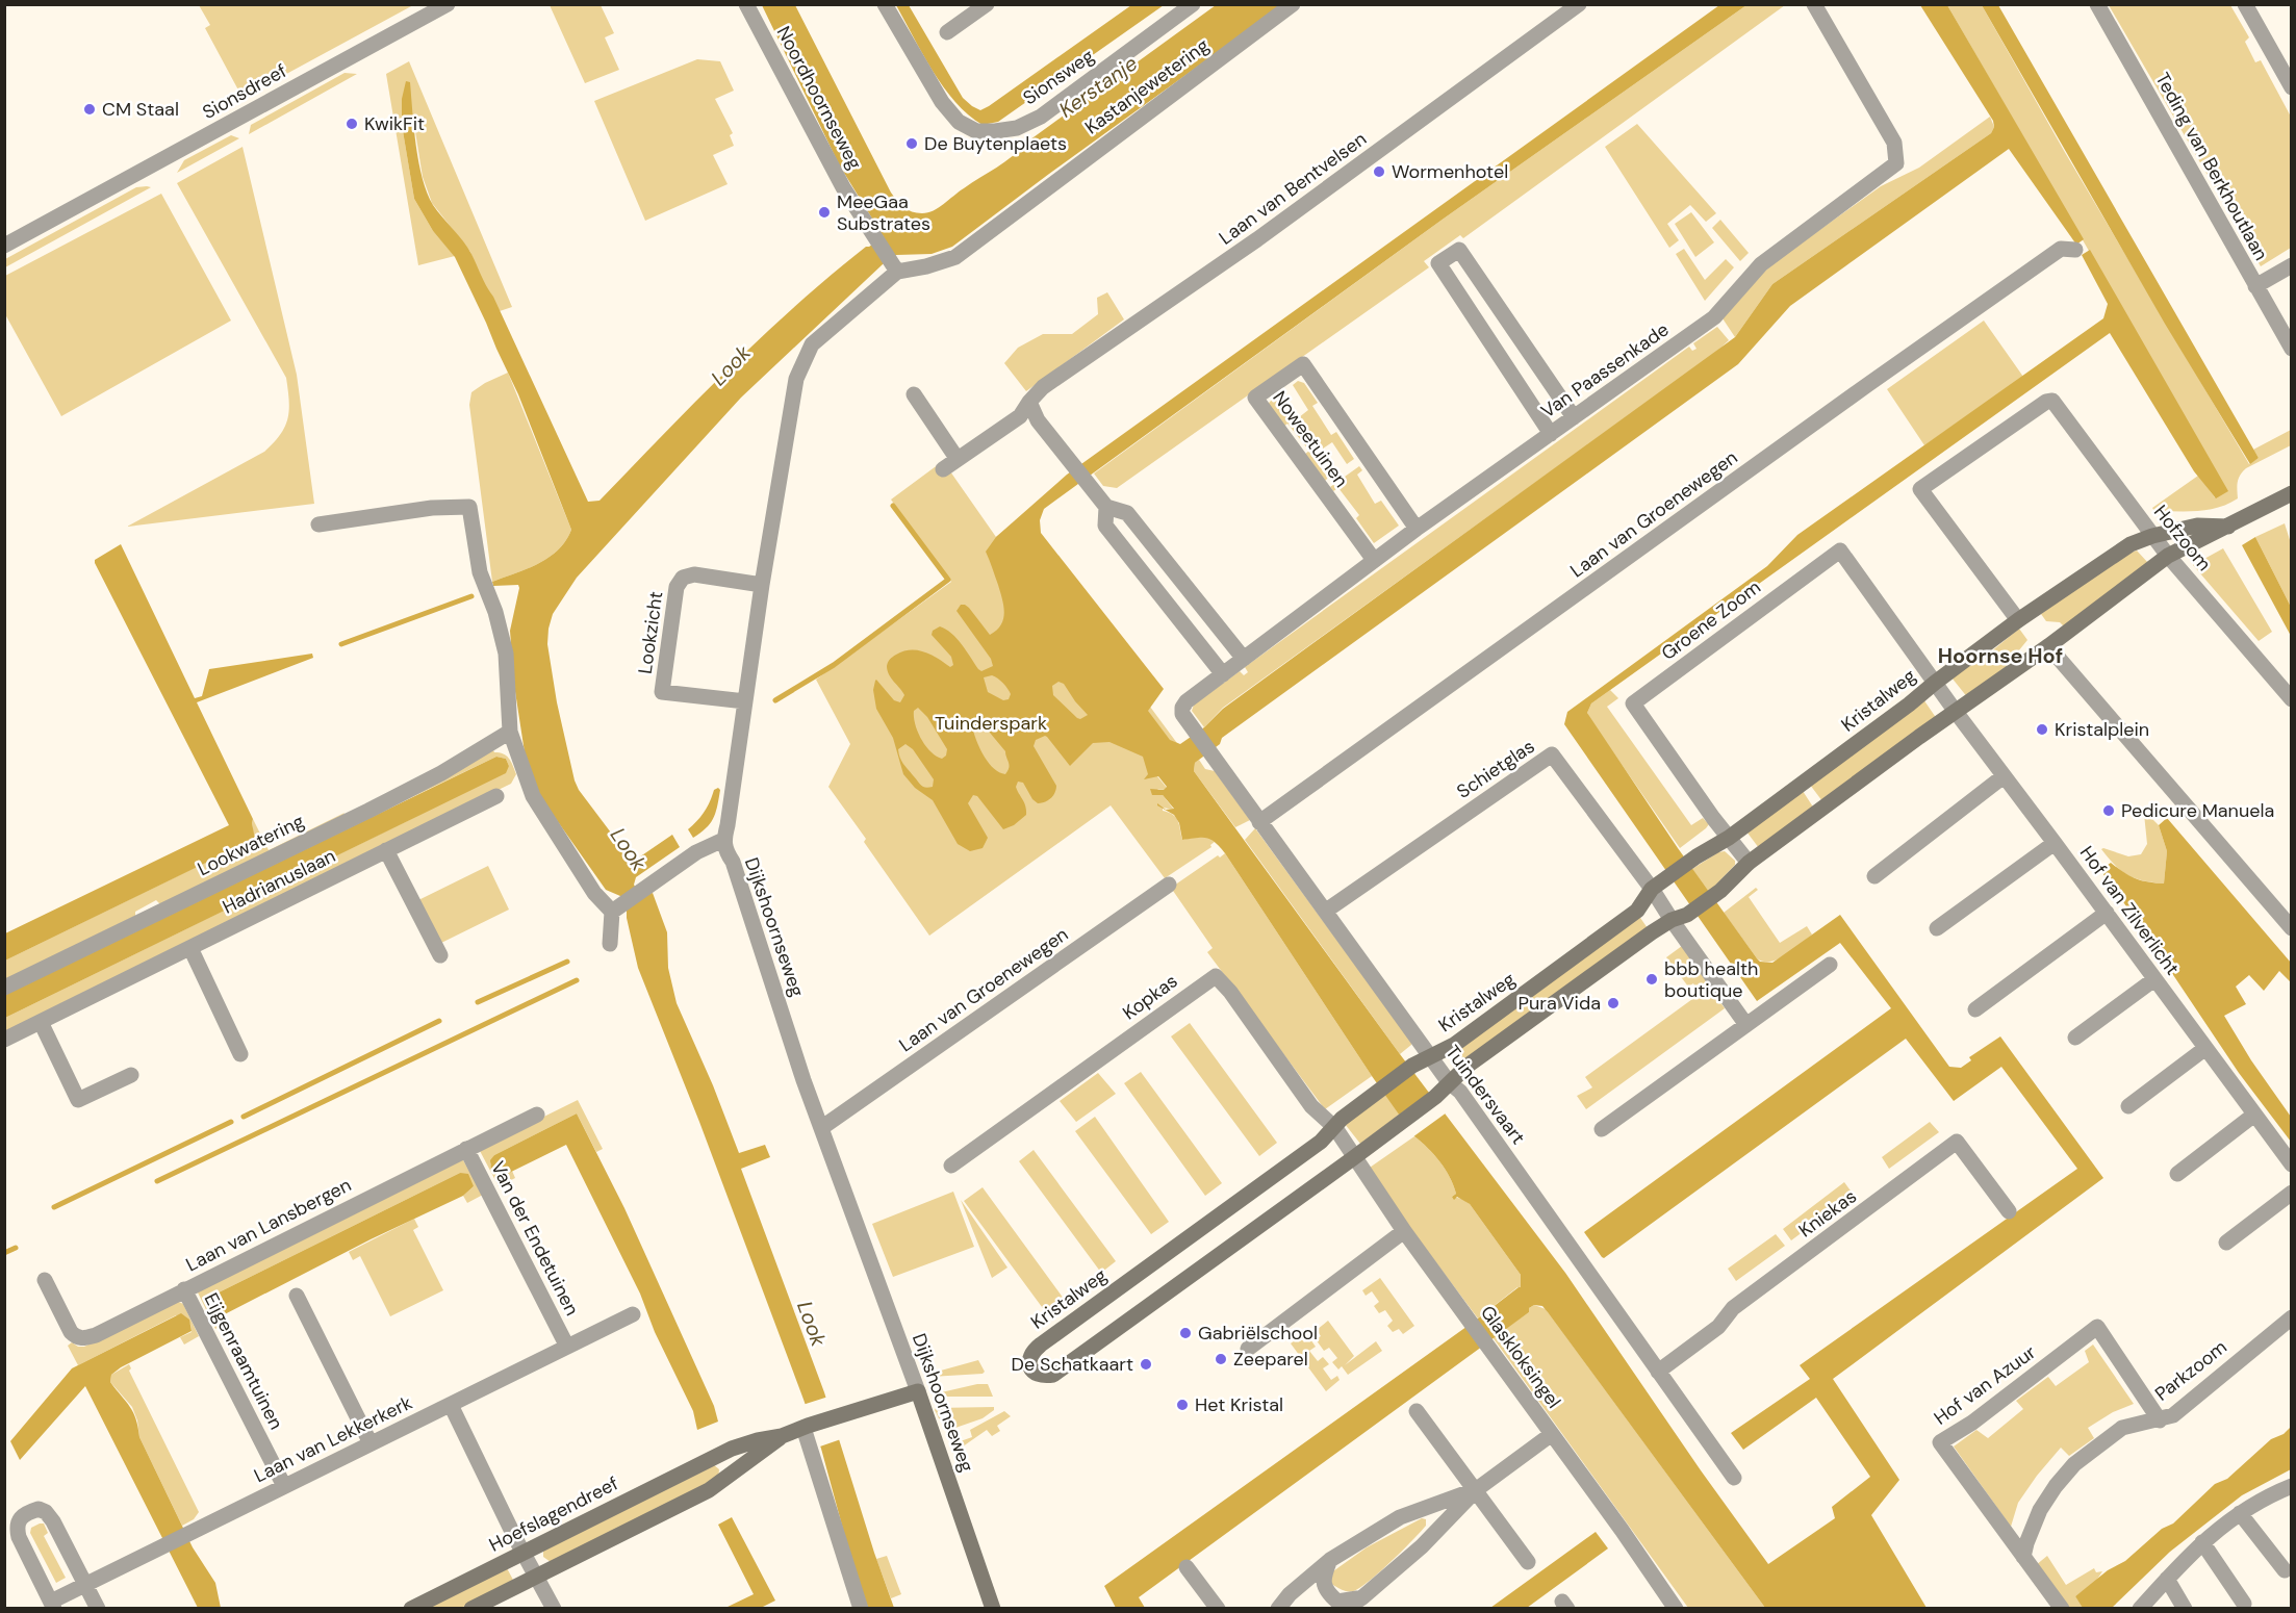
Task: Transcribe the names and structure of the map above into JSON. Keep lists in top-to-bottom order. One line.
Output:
{"streets":{"street":["Sionsweg","Kastanjewetering","Sionsdreef","Noordhoornseweg","Teding van Berkhoutlaan","Laan van Bentvelsen","Van Paassenkade","Noweetuinen","Laan van Groenewegen","Hofzoom","Groene Zoom","Lookzicht","Kristalweg","Schietglas","Lookwatering","Hadrianuslaan","Hof van Zilverlicht","Dijkshoornseweg","Kopkas","Tuindersvaart","Kniekas","Laan van Lansbergen","Van der Endetuinen","Glaskloksingel","Eijgenraamtuinen","Parkzoom","Hof van Azuur","Laan van Lekkerkerk","Hoefslagendreef"]},"crossings":[["Kastanjewetering","Noordhoornseweg"],["Kastanjewetering","Dijkshoornseweg"],["Noordhoornseweg","Dijkshoornseweg"],["Van Paassenkade","Noweetuinen"],["Van Paassenkade","Tuindersvaart"],["Laan van Groenewegen","Dijkshoornseweg"],["Laan van Groenewegen","Tuindersvaart"],["Hofzoom","Kristalweg"],["Groene Zoom","Kristalweg"],["Groene Zoom","Hof van Zilverlicht"],["Lookzicht","Dijkshoornseweg"],["Kristalweg","Schietglas"],["Kristalweg","Hof van Zilverlicht"],["Kristalweg","Kopkas"],["Kristalweg","Tuindersvaart"],["Kristalweg","Glaskloksingel"],["Schietglas","Tuindersvaart"],["Dijkshoornseweg","Hoefslagendreef"],["Kopkas","Glaskloksingel"],["Tuindersvaart","Kniekas"],["Laan van Lansbergen","Van der Endetuinen"],["Laan van Lansbergen","Eijgenraamtuinen"],["Van der Endetuinen","Laan van Lekkerkerk"],["Eijgenraamtuinen","Laan van Lekkerkerk"],["Parkzoom","Hof van Azuur"]],"districts":["Hoornse Hof"],"water":["Kerstanje","Look"],"parks":["Tuinderspark"],"places":["CM Staal","KwikFit","De Buytenplaets","Wormenhotel","MeeGaa Substrates","Kristalplein","Pedicure Manuela","bbb health boutique","Pura Vida","Gabriëlschool","Zeeparel","De Schatkaart","Het Kristal"]}
